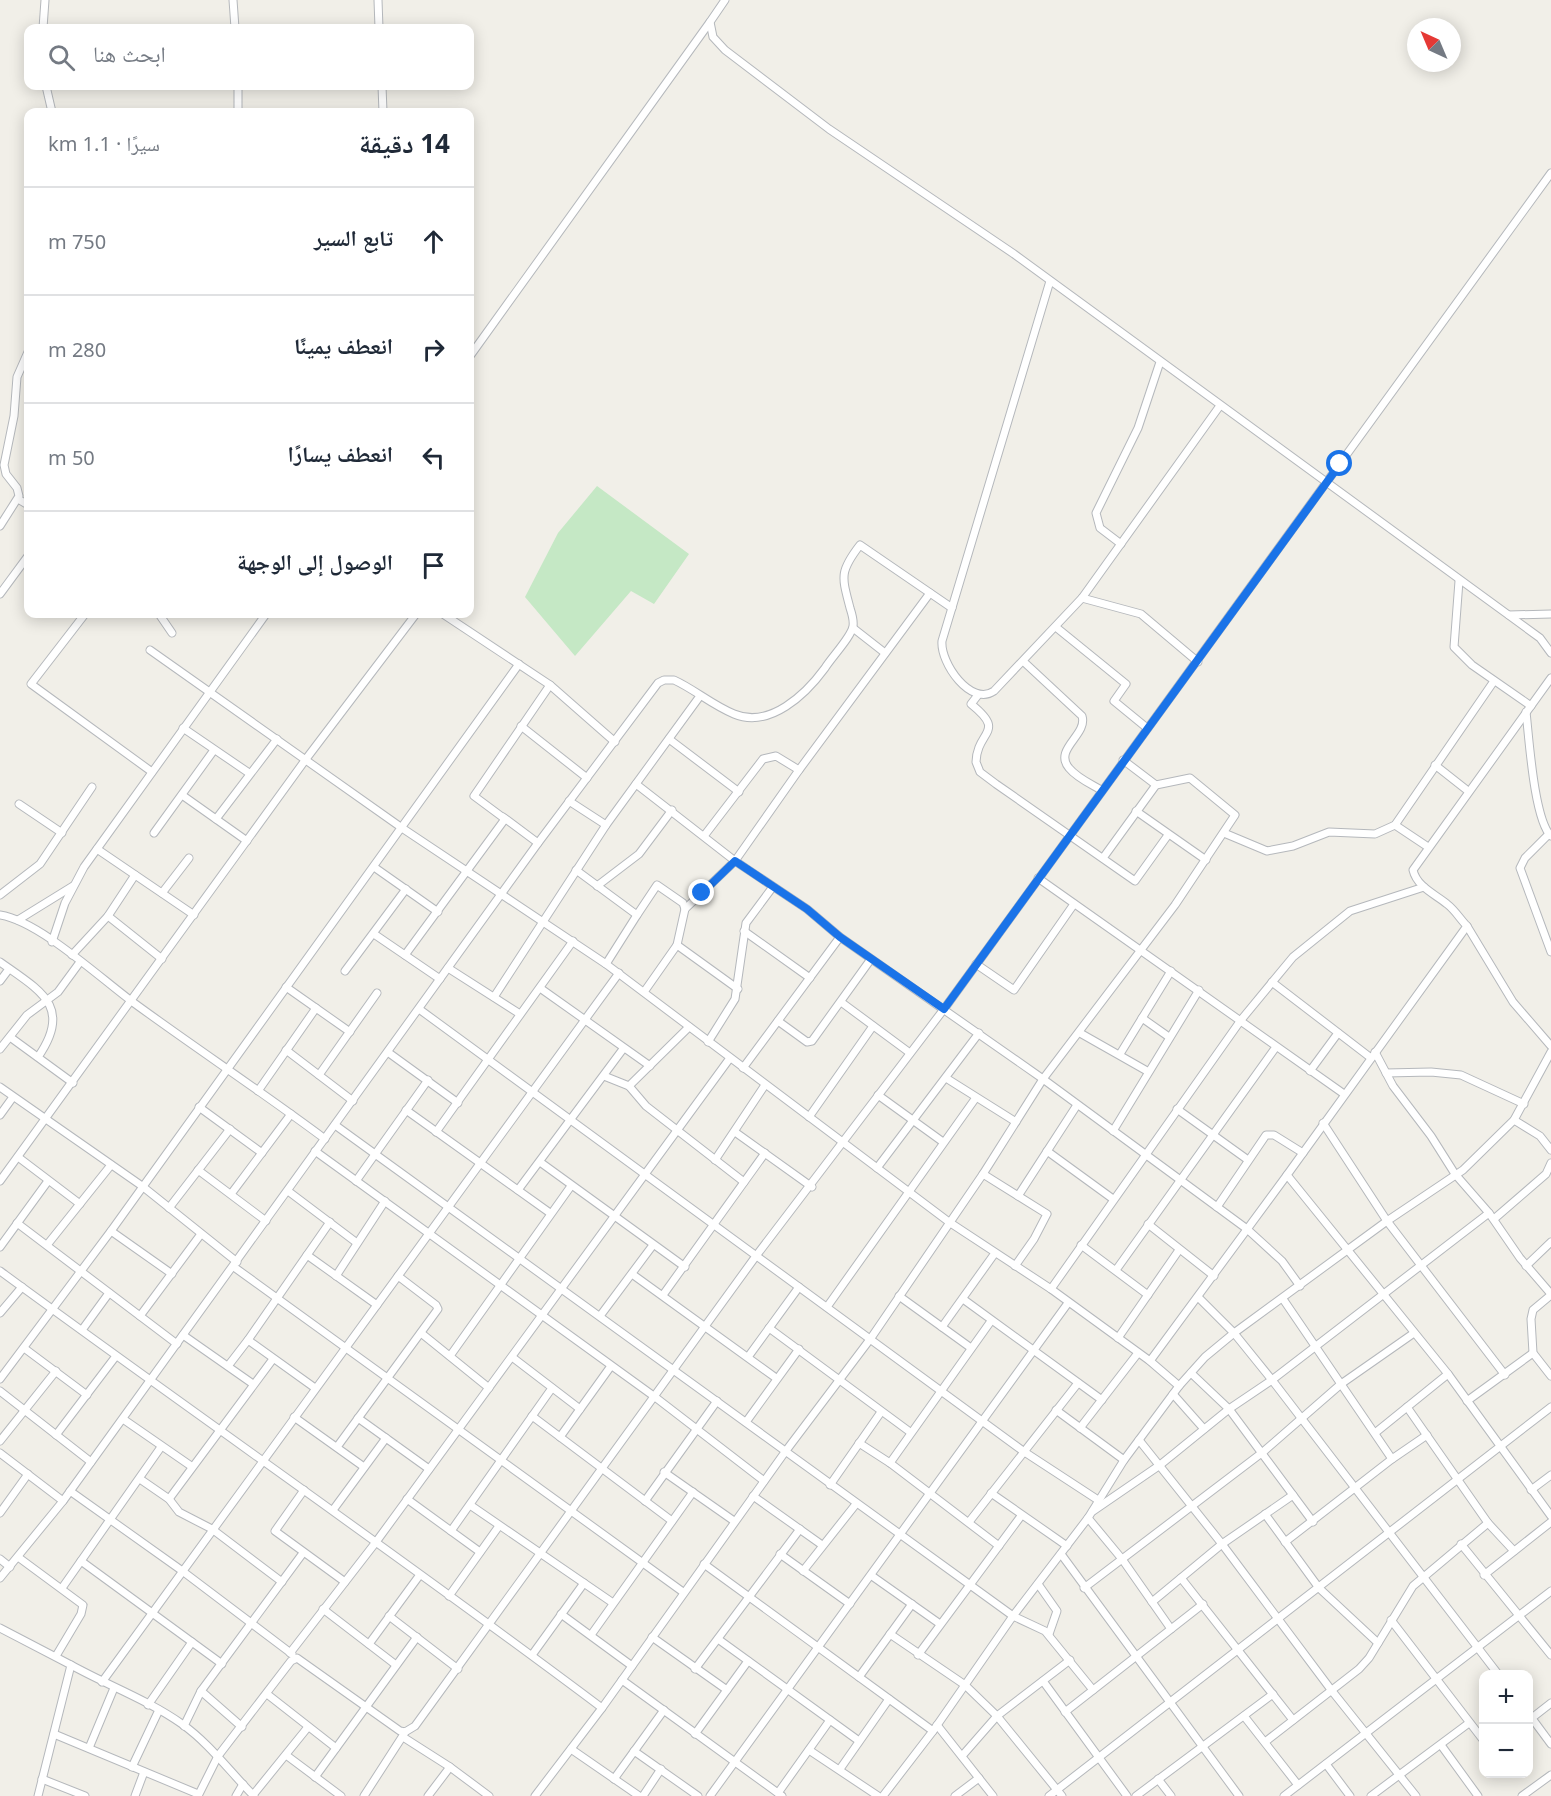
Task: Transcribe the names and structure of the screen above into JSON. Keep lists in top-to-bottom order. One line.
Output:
{"north":"top left","page":{"search":"ابحث هنا","heading":["14 دقيقة","سيرًا · 1.1 km"],"list":[["تابع السير","750 m"],["انعطف يمينًا","280 m"],["انعطف يسارًا","50 m"],"الوصول إلى الوجهة"],"map_buttons":["+","−"]}}
